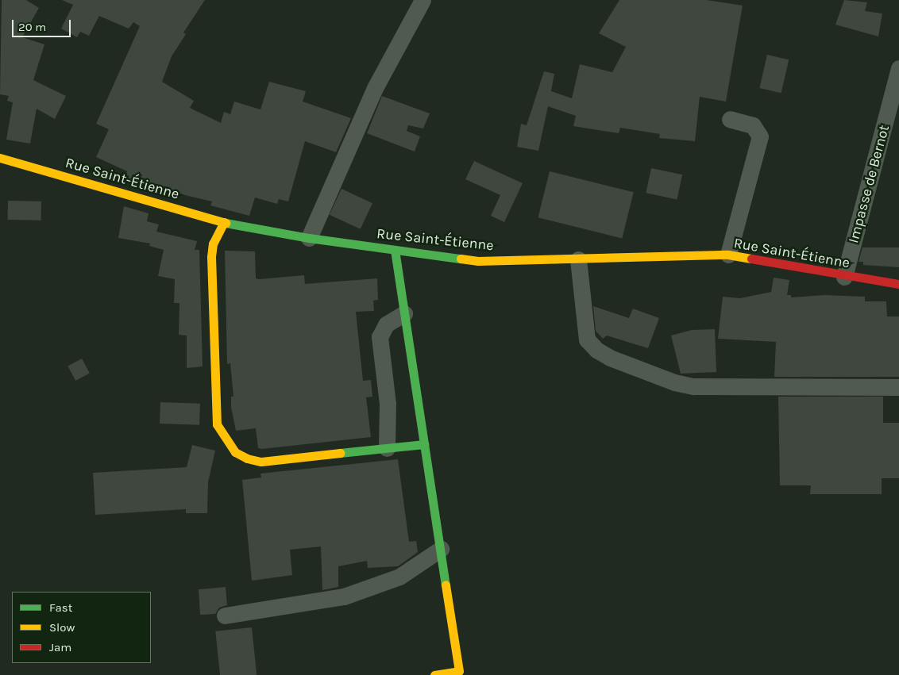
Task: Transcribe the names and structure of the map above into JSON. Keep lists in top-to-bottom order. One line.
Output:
{"streets":{"street":["Rue Saint-Étienne","Impasse de Bernot"]},"crossings":[["Rue Saint-Étienne","Impasse de Bernot"]],"legend":["Fast","Slow","Jam"],"scale_bar":"20 m"}
